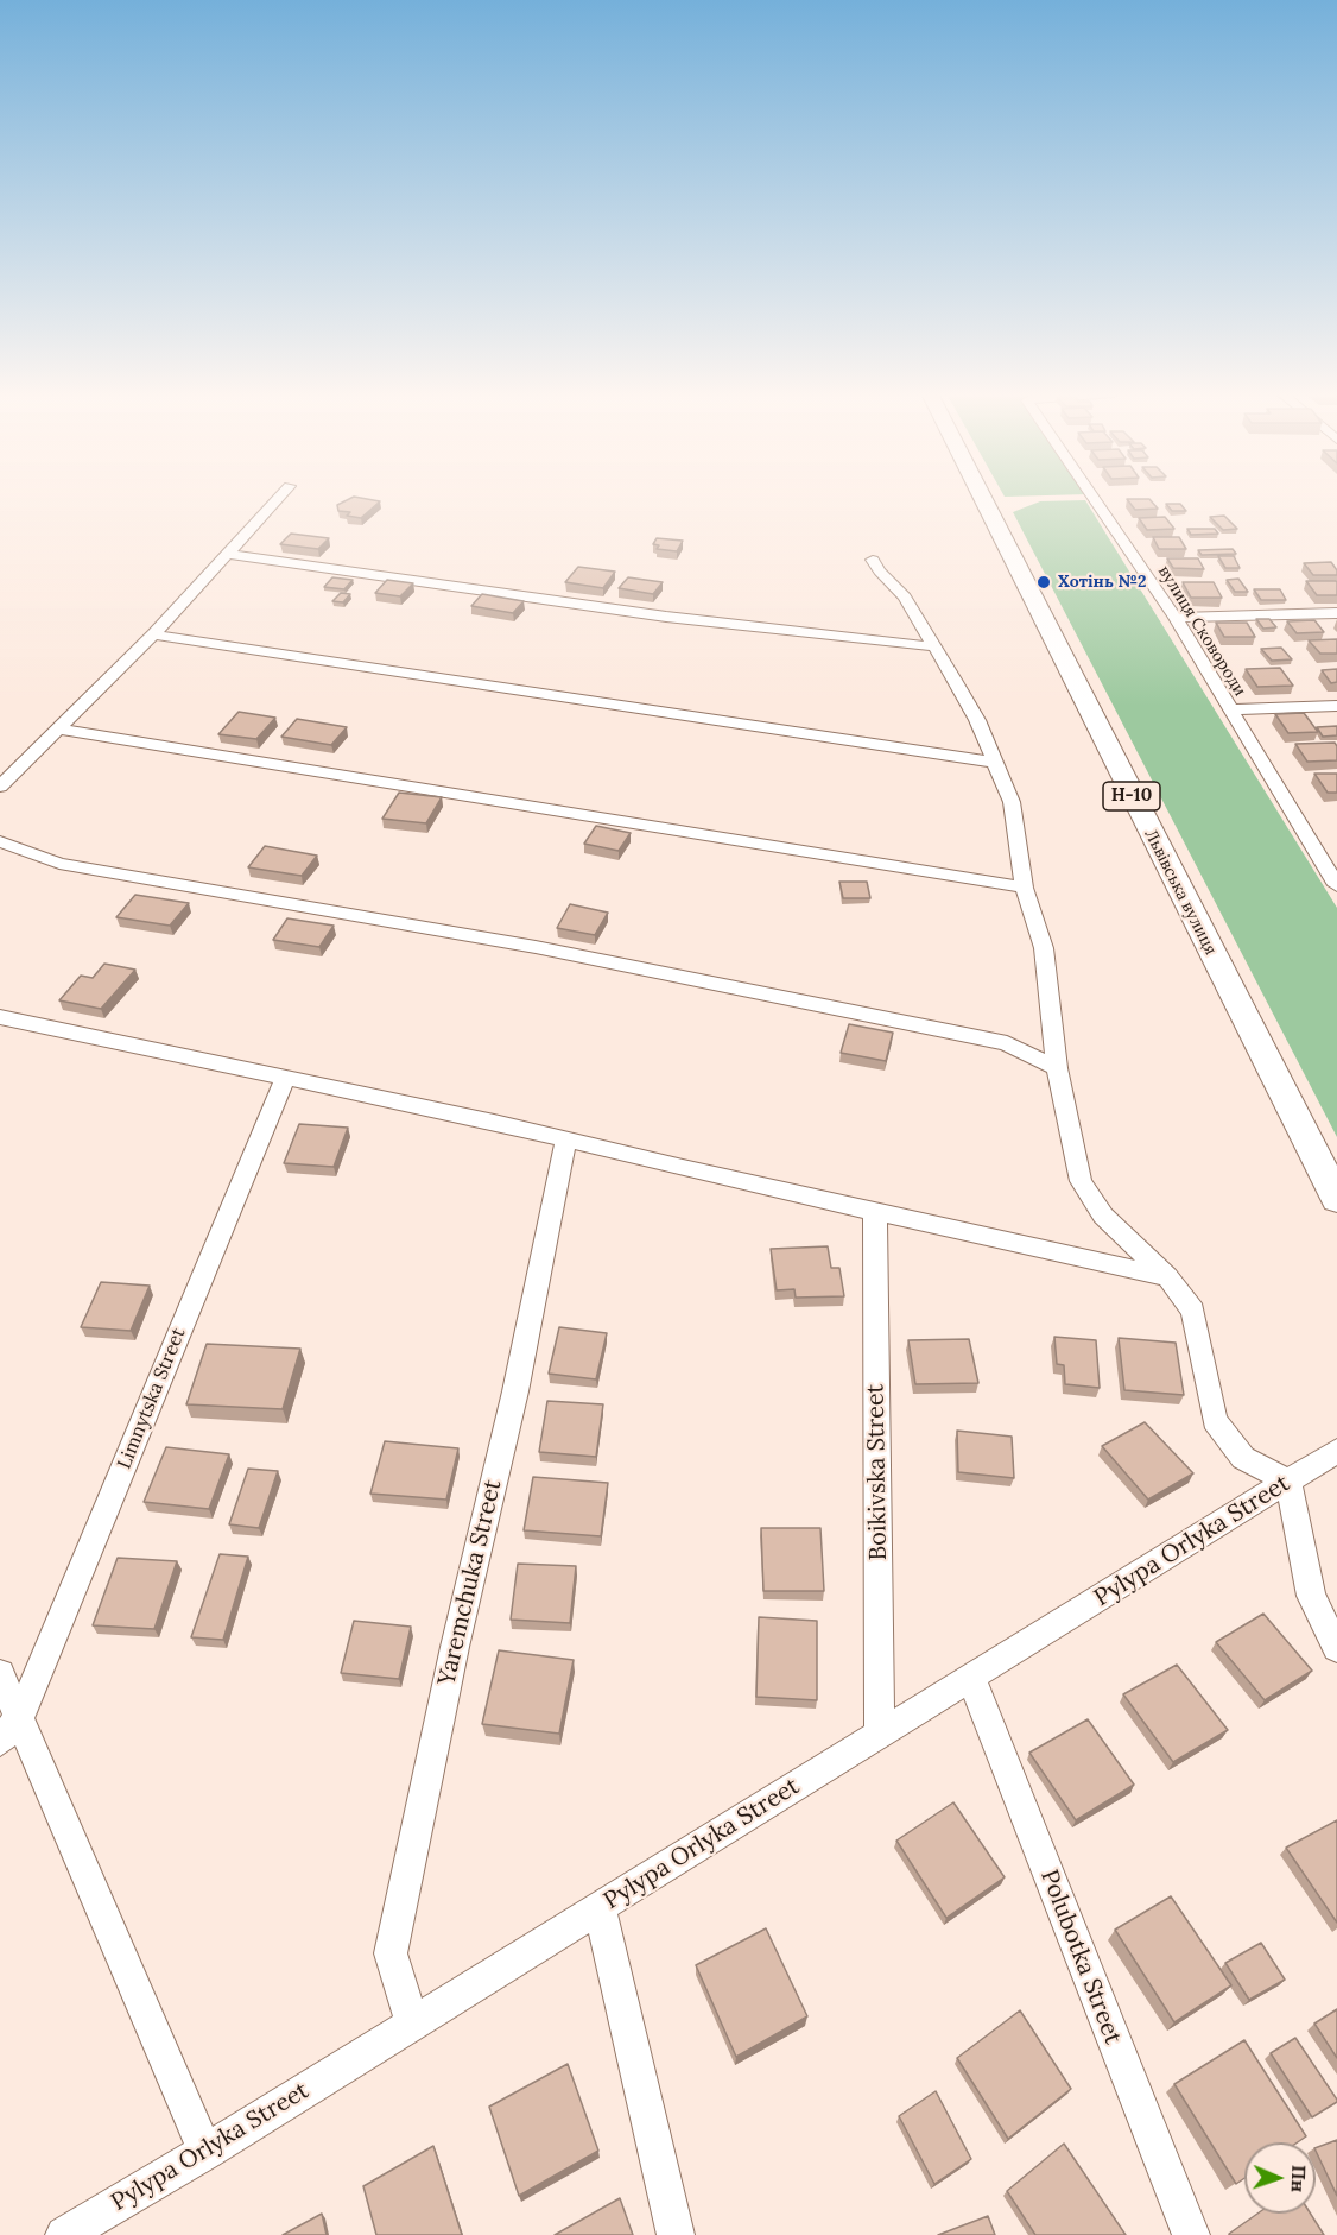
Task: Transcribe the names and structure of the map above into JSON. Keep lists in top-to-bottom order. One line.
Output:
{"streets":{"main road":["Н-10","Львівська вулиця"],"street":["вулиця Сковороди","Limnytska Street","Boikivska Street","Pylypa Orlyka Street","Yaremchuka Street","Polubotka Street"]},"crossings":[["Boikivska Street","Pylypa Orlyka Street"],["Pylypa Orlyka Street","Yaremchuka Street"],["Pylypa Orlyka Street","Polubotka Street"]],"places":["Хотінь №2"],"north":"right"}
